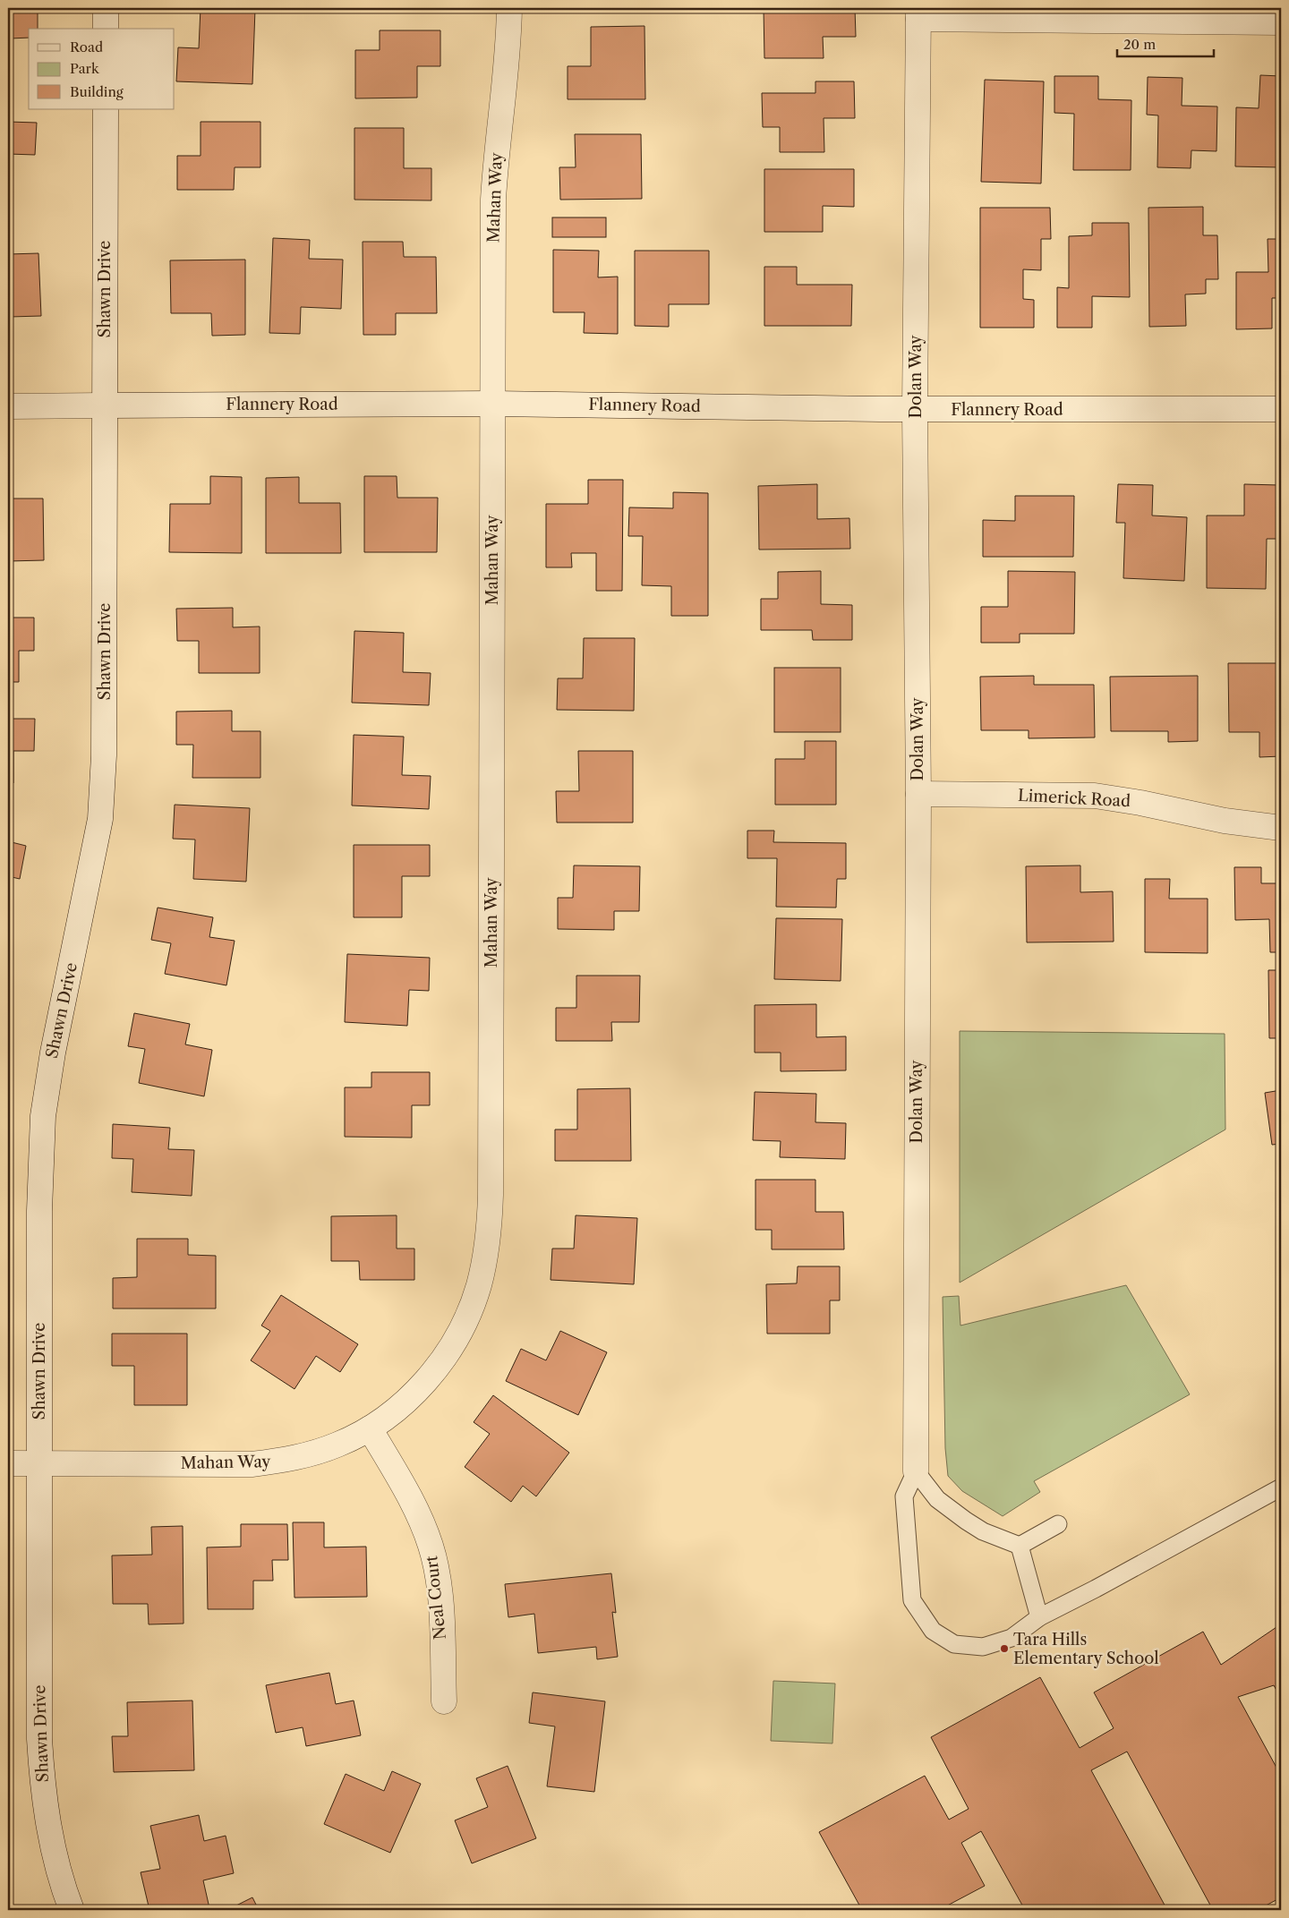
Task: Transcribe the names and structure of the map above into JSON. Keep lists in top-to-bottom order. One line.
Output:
{"streets":{"street":["Mahan Way","Shawn Drive","Dolan Way","Flannery Road","Limerick Road","Neal Court"]},"crossings":[["Mahan Way","Shawn Drive"],["Mahan Way","Flannery Road"],["Mahan Way","Neal Court"],["Shawn Drive","Flannery Road"],["Dolan Way","Flannery Road"],["Dolan Way","Limerick Road"]],"places":["Tara Hills Elementary School"],"legend":["Road","Park","Building"],"scale_bar":"20 m"}
